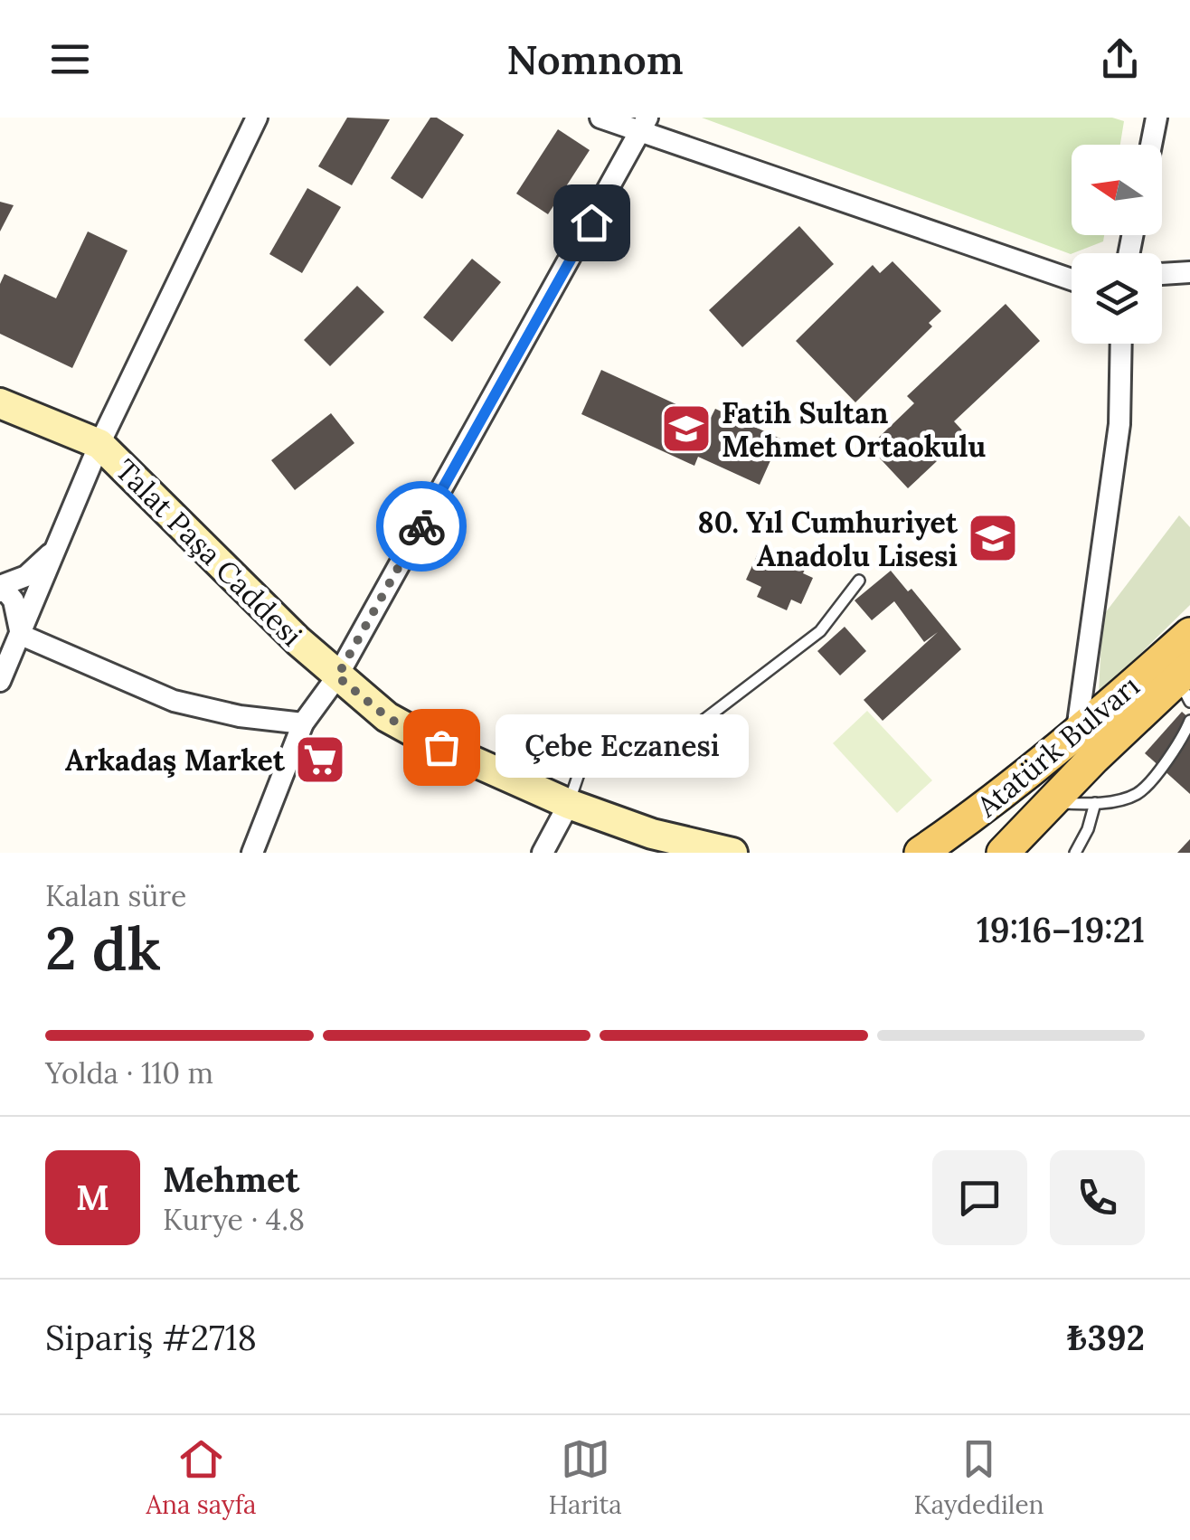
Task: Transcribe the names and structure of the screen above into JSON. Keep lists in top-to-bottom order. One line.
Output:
{"streets":{"main road":["Talat Paşa Caddesi","Atatürk Bulvarı"]},"places":{"school or university":["Fatih Sultan Mehmet Ortaokulu","80. Yıl Cumhuriyet Anadolu Lisesi"],"other":["Çebe Eczanesi"],"supermarket":["Arkadaş Market"]},"north":"left","page":{"header":"Nomnom","bubble":"Çebe Eczanesi","heading":["2 dk","Kalan süre","19:16–19:21"],"panel":["Mehmet","Kurye · 4.8","Sipariş #2718","₺392"],"bar":"Yolda · 110 m","round":"M","tabs":["Ana sayfa","Harita","Kaydedilen"]}}
